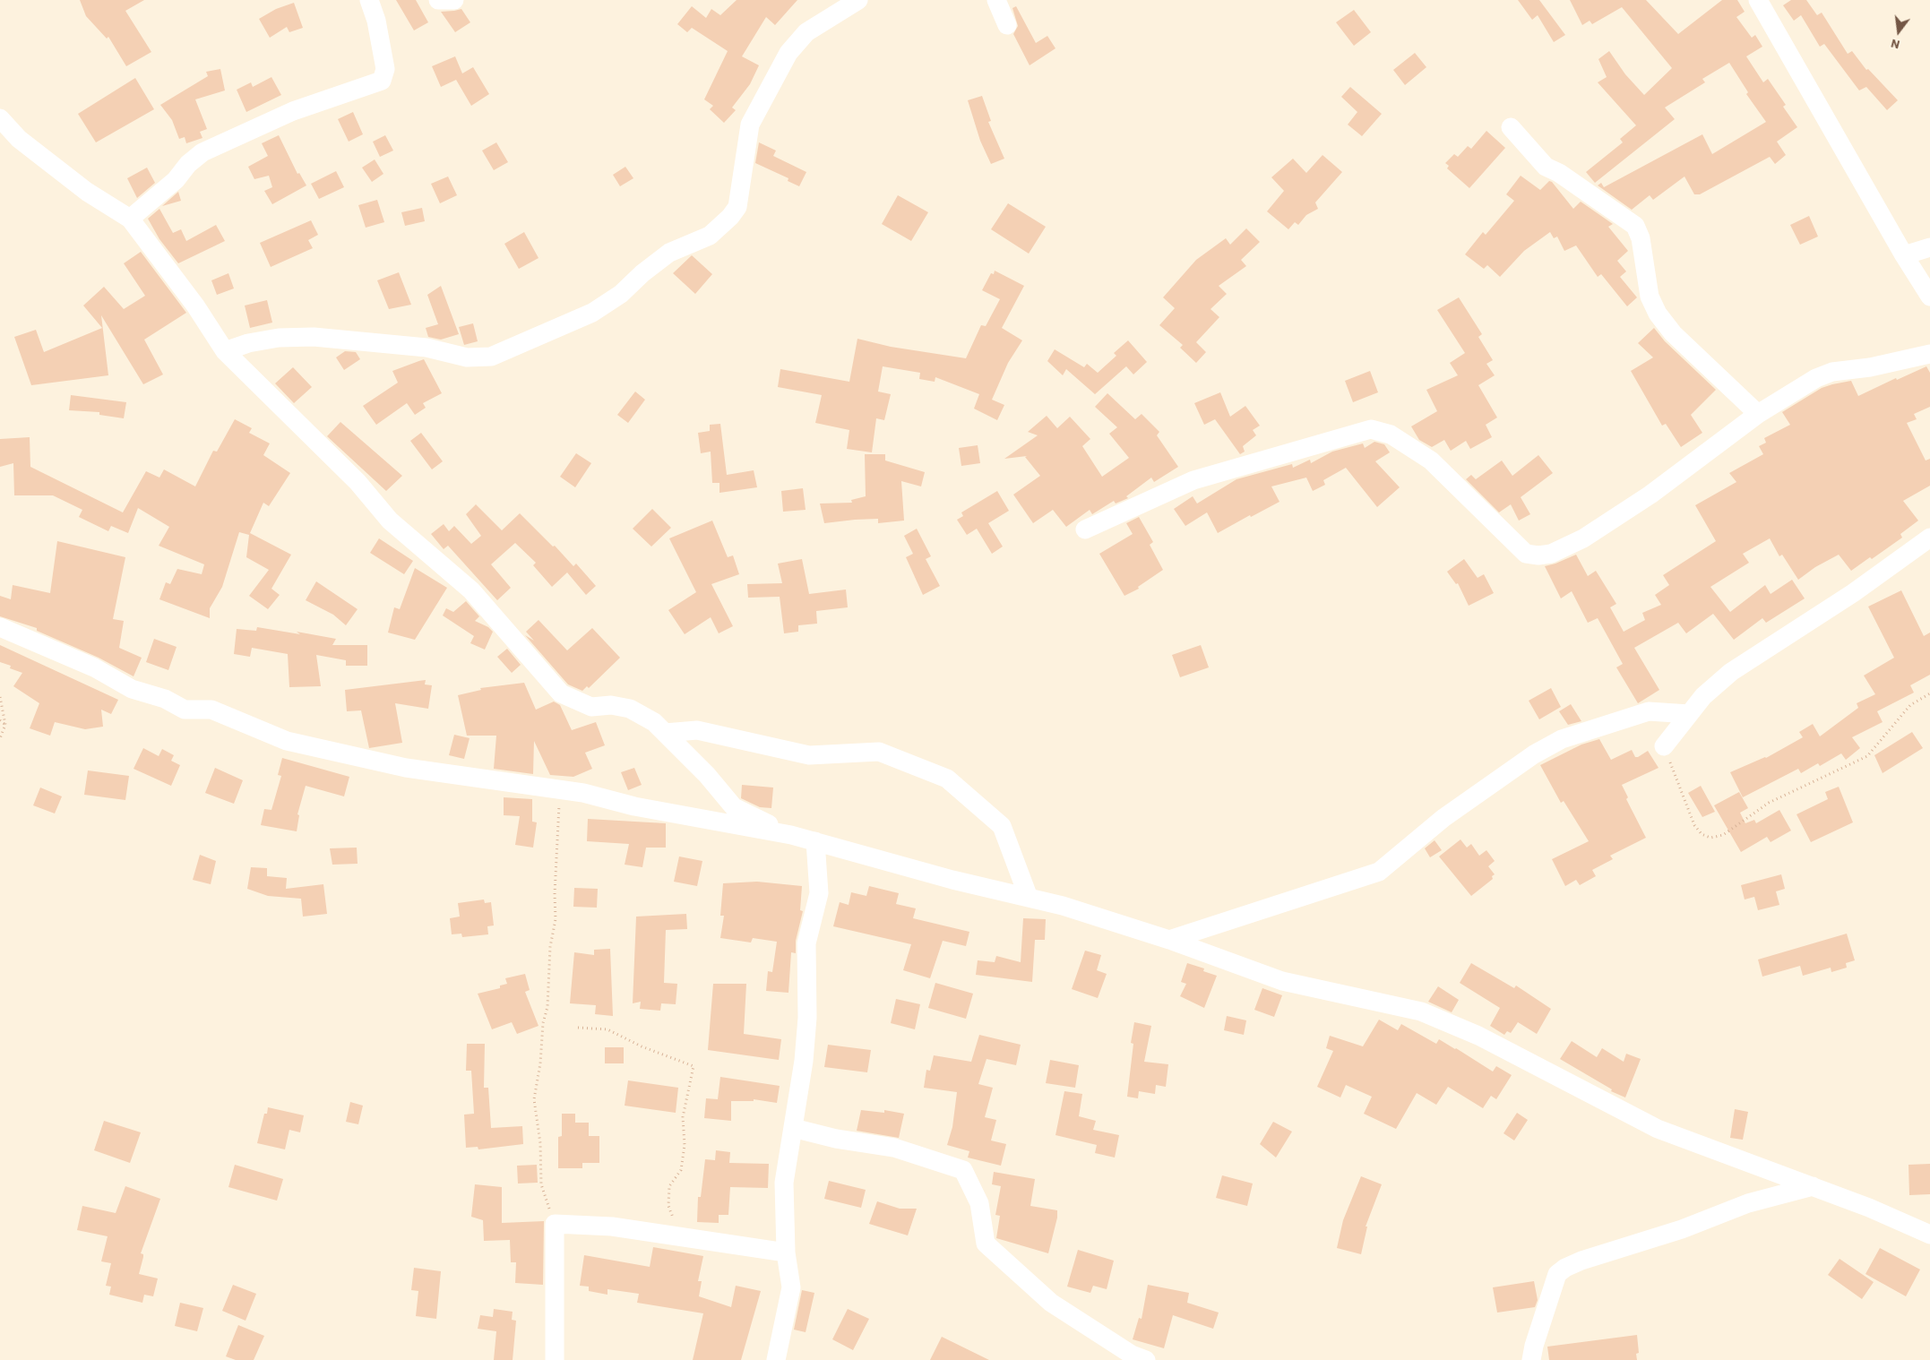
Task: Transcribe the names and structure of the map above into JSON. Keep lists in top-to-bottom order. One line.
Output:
{"north":"bottom"}
